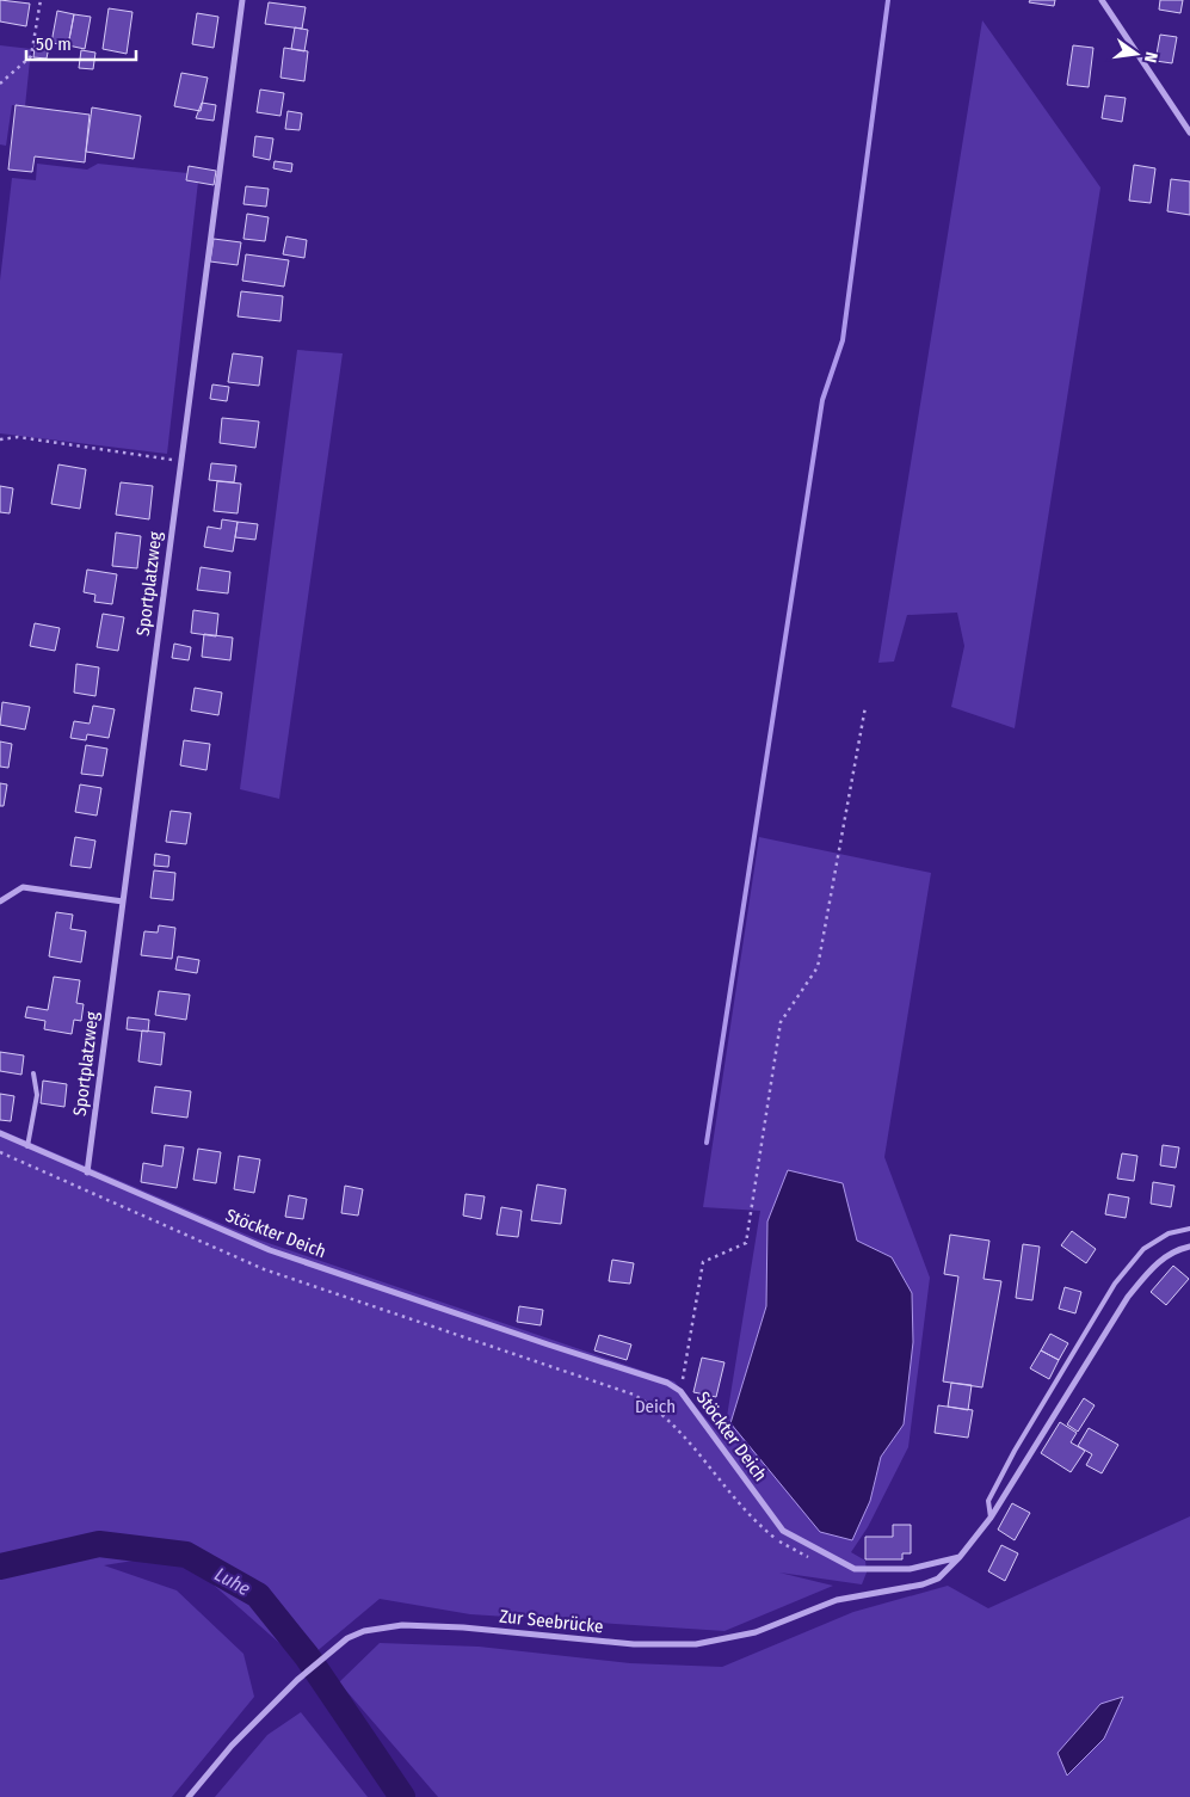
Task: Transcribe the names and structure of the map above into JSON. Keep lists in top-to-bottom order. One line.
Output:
{"streets":{"street":["Sportplatzweg","Stöckter Deich","Zur Seebrücke"]},"crossings":[["Sportplatzweg","Stöckter Deich"],["Stöckter Deich","Zur Seebrücke"]],"water":["Luhe"],"parks":["Deich"],"scale_bar":"50 m","north":"right"}
